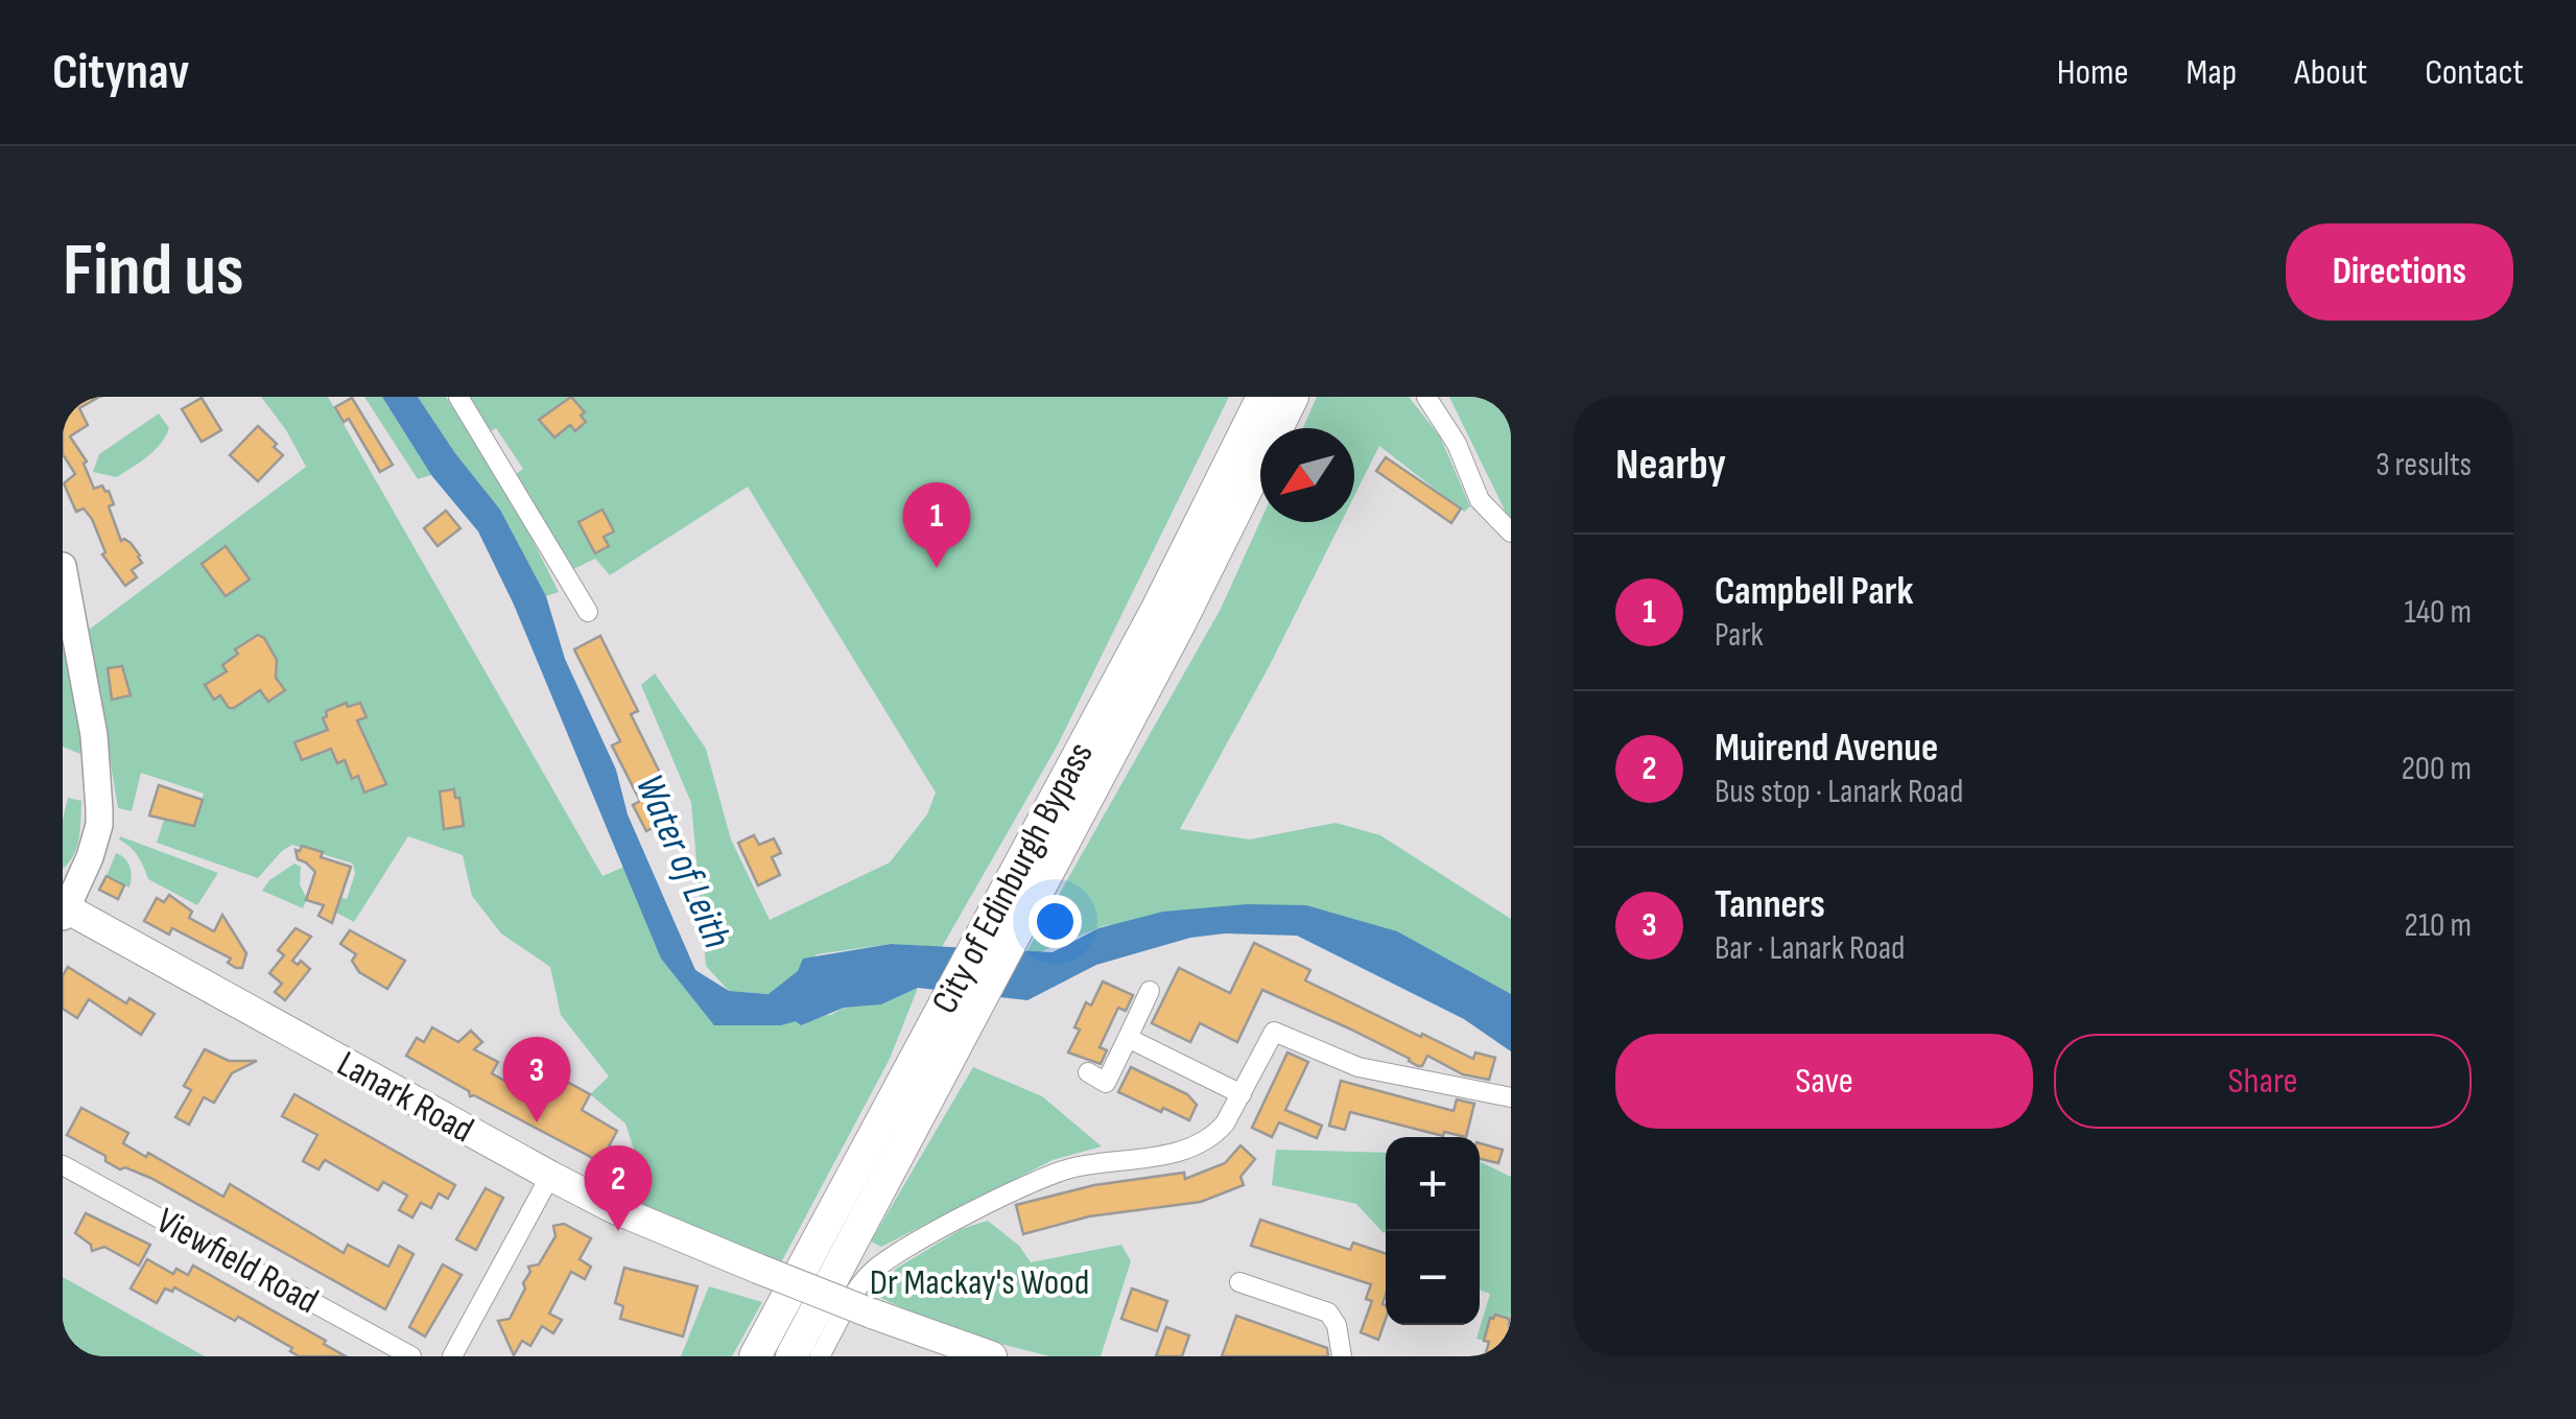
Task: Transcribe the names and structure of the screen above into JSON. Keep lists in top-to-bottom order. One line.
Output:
{"streets":{"highway":["City of Edinburgh Bypass"],"main road":["Lanark Road"],"street":["Viewfield Road"]},"water":["Water of Leith"],"parks":["Dr Mackay's Wood"],"north":"bottom left","page":{"header":"Citynav","nav":["Home","Map","About","Contact"],"buttons":["Directions",["Save","Share"]],"title":"Find us","heading":["Nearby","3 results"],"pins":["1","3","2"],"list":[{"mark":"1","name":"Campbell Park","note":"Park","value":"140 m"},{"mark":"2","name":"Muirend Avenue","note":"Bus stop · Lanark Road","value":"200 m"},{"mark":"3","name":"Tanners","note":"Bar · Lanark Road","value":"210 m"}],"map_buttons":["+","−"]}}
